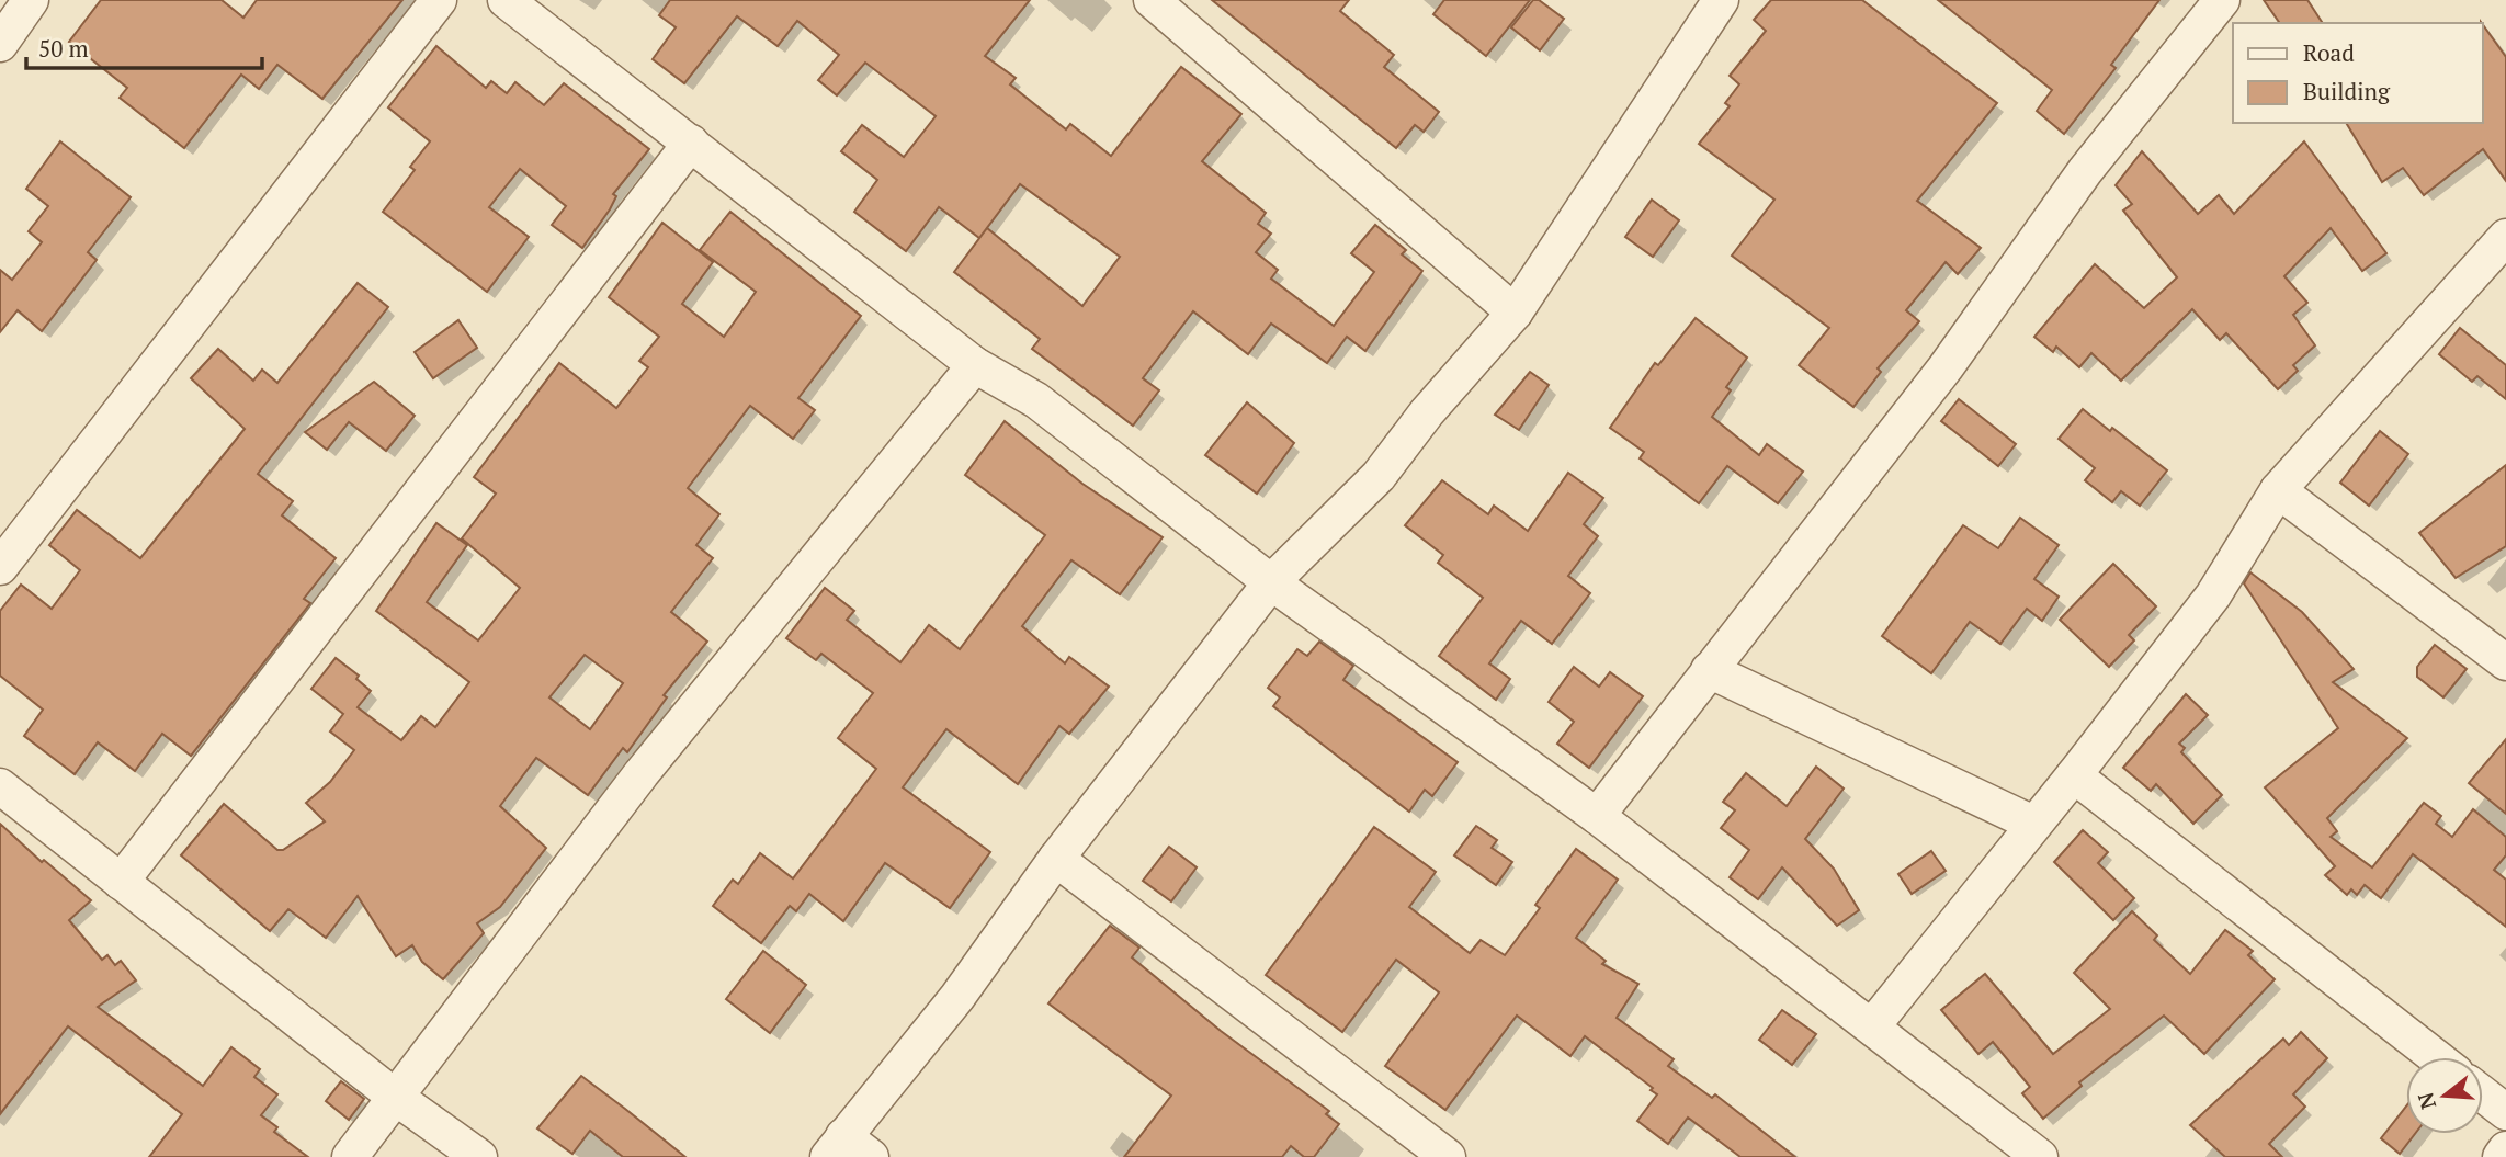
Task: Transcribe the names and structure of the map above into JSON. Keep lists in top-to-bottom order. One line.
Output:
{"legend":["Road","Building"],"scale_bar":"50 m","north":"left"}
